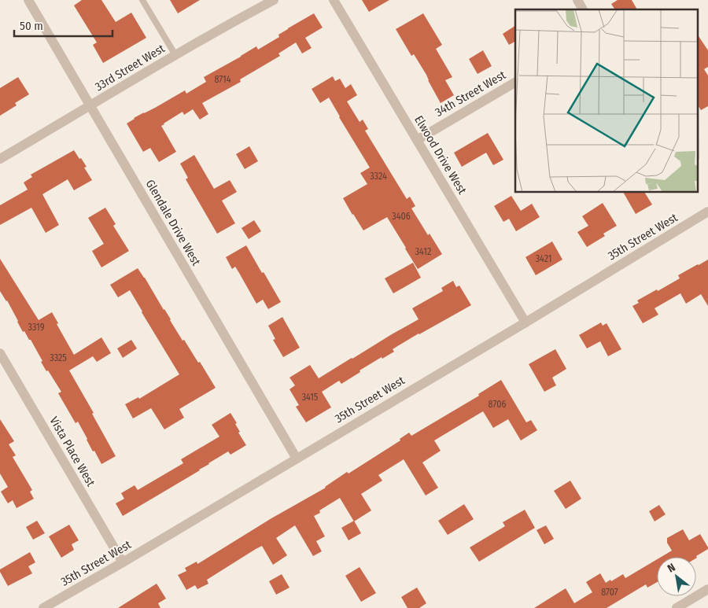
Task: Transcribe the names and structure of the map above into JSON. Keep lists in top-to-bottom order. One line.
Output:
{"streets":{"street":["33rd Street West","34th Street West","Elwood Drive West","Glendale Drive West","35th Street West","Vista Place West"]},"crossings":[["33rd Street West","Glendale Drive West"],["34th Street West","Elwood Drive West"],["Elwood Drive West","35th Street West"],["Glendale Drive West","35th Street West"],["35th Street West","Vista Place West"]],"house_numbers":["8714","3324","3406","3412","3421","3319","3325","3415","8706","8707"],"scale_bar":"50 m","north":"top left"}
